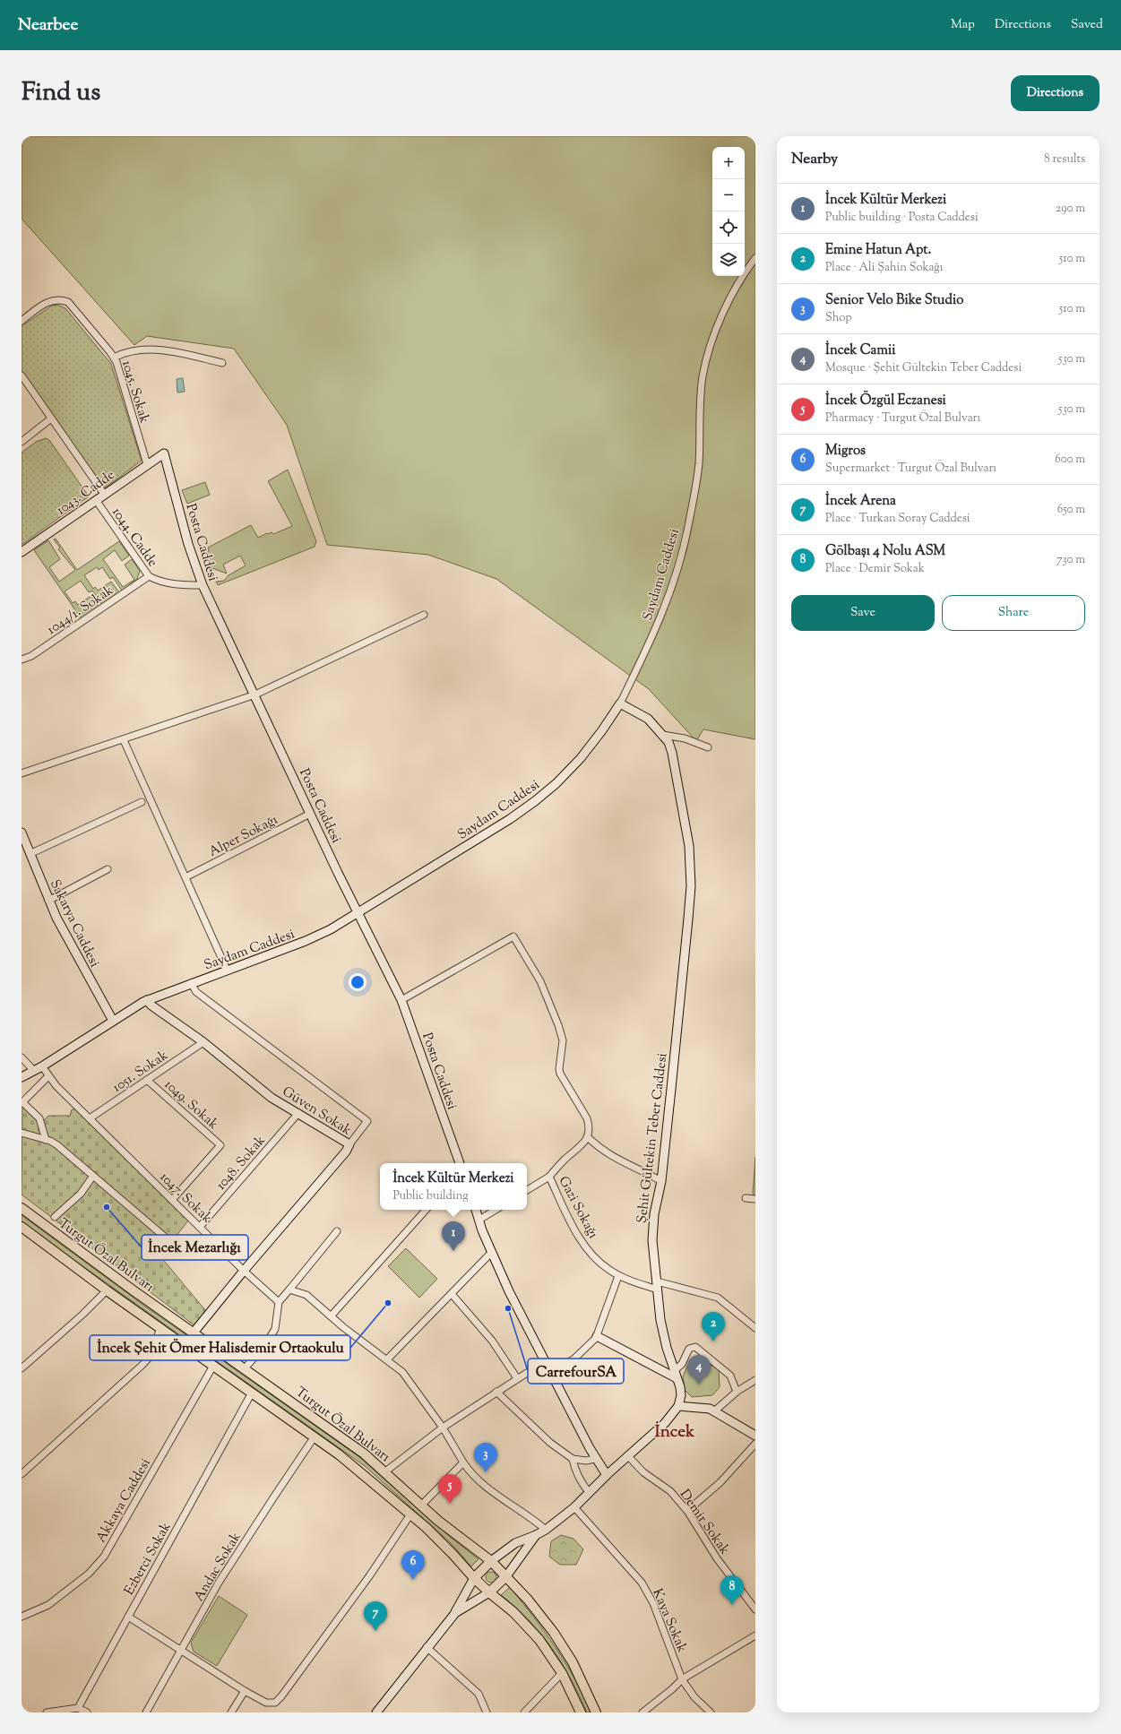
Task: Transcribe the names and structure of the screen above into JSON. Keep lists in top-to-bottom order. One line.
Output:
{"streets":{"main road":["Turgut Özal Bulvarı"],"street":["1045. Sokak","1043. Cadde","1044. Cadde","Posta Caddesi","Saydam Caddesi","1044/1. Sokak","Alper Sokağı","Sakarya Caddesi","1051. Sokak","1049. Sokak","Güven Sokak","Şehit Gültekin Teber Caddesi","1048. Sokak","1047. Sokak","Gazi Sokağı","Akkaya Caddesi","Demir Sokak","Ezberci Sokak","Andac Sokak","Kaya Sokak"]},"crossings":[["1045. Sokak","1043. Cadde"],["1043. Cadde","1044. Cadde"],["1043. Cadde","Posta Caddesi"],["1044. Cadde","Posta Caddesi"],["1044. Cadde","1044/1. Sokak"],["Posta Caddesi","Saydam Caddesi"],["Posta Caddesi","Alper Sokağı"],["Saydam Caddesi","Sakarya Caddesi"],["Saydam Caddesi","Güven Sokak"],["Saydam Caddesi","Şehit Gültekin Teber Caddesi"],["Saydam Caddesi","1047. Sokak"],["1051. Sokak","1049. Sokak"],["1051. Sokak","Güven Sokak"],["1051. Sokak","1047. Sokak"],["1049. Sokak","1047. Sokak"],["Güven Sokak","1048. Sokak"],["Güven Sokak","1047. Sokak"],["Güven Sokak","Turgut Özal Bulvarı"],["Şehit Gültekin Teber Caddesi","Gazi Sokağı"],["1048. Sokak","1047. Sokak"],["Turgut Özal Bulvarı","Akkaya Caddesi"],["Turgut Özal Bulvarı","Ezberci Sokak"],["Turgut Özal Bulvarı","Andac Sokak"]],"districts":["İncek"],"places":["İncek Mezarlığı","İncek Şehit Ömer Halisdemir Ortaokulu","CarrefourSA"],"page":{"header":"Nearbee","nav":["Map","Directions","Saved"],"title":"Find us","buttons":["Directions",["Save","Share"]],"heading":["Nearby","8 results"],"map_buttons":["+","−"],"list":[{"mark":"1","name":"İncek Kültür Merkezi","note":"Public building · Posta Caddesi","value":"290 m"},{"mark":"2","name":"Emine Hatun Apt.","note":"Place · Ali Şahin Sokağı","value":"510 m"},{"mark":"3","name":"Senior Velo Bike Studio","note":"Shop","value":"510 m"},{"mark":"4","name":"İncek Camii","note":"Mosque · Şehit Gültekin Teber Caddesi","value":"530 m"},{"mark":"5","name":"İncek Özgül Eczanesi","note":"Pharmacy · Turgut Özal Bulvarı","value":"530 m"},{"mark":"6","name":"Migros","note":"Supermarket · Turgut Özal Bulvarı","value":"600 m"},{"mark":"7","name":"İncek Arena","note":"Place · Turkan Soray Caddesi","value":"650 m"},{"mark":"8","name":"Gölbaşı 4 Nolu ASM","note":"Place · Demir Sokak","value":"730 m"}],"popup":["İncek Kültür Merkezi","Public building"],"pins":["1","2","4","3","5","6","8","7"]}}
